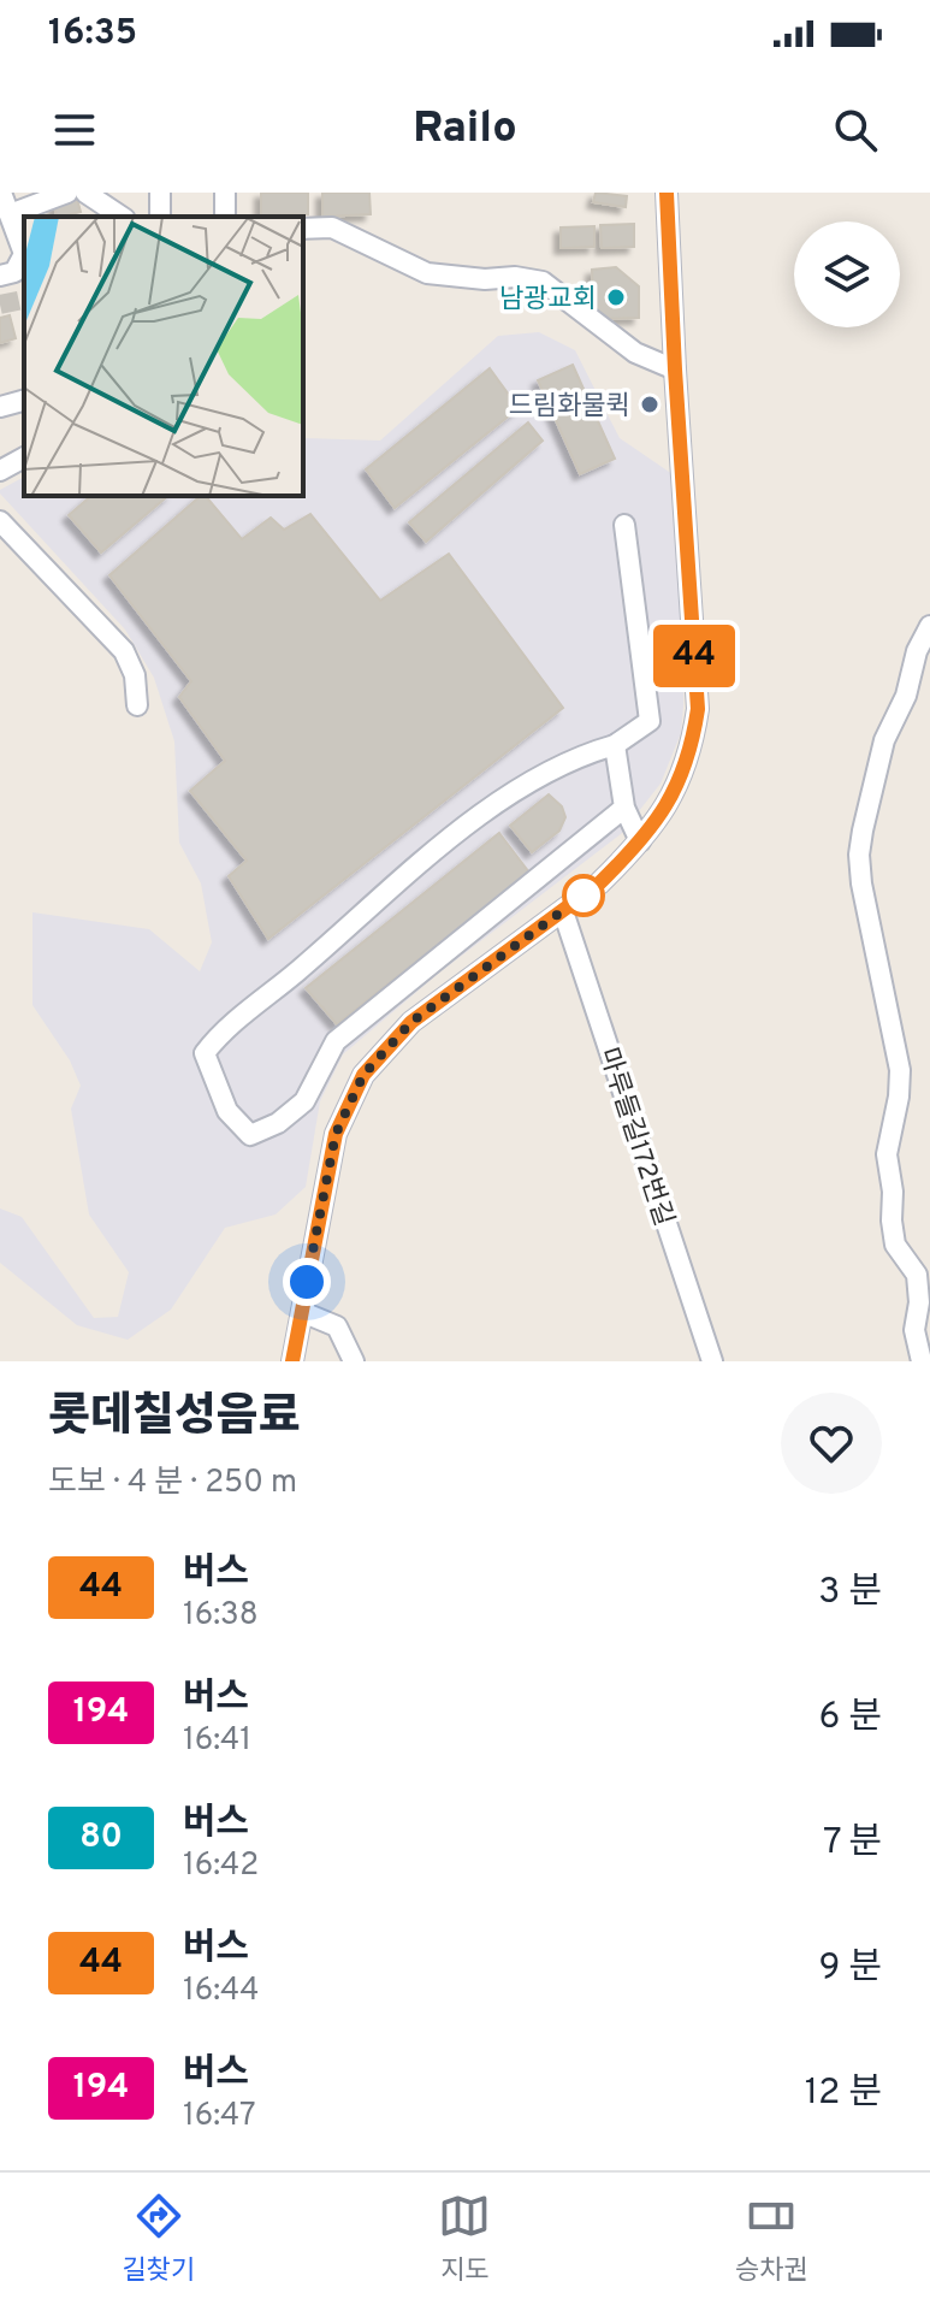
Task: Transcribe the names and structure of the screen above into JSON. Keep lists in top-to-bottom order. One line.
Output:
{"streets":{"street":["마루들길172번길"]},"places":["남광교회","드림화물퀵"],"lines":["bus line 44"],"page":{"status":"16:35","header":"Railo","on_map":"44","heading":["롯데칠성음료","도보 · 4 분 · 250 m"],"list":[{"mark":"44","name":"버스","note":"16:38","value":"3 분"},{"mark":"194","name":"버스","note":"16:41","value":"6 분"},{"mark":"80","name":"버스","note":"16:42","value":"7 분"},{"mark":"44","name":"버스","note":"16:44","value":"9 분"},{"mark":"194","name":"버스","note":"16:47","value":"12 분"}],"tabs":["길찾기","지도","승차권"]}}
